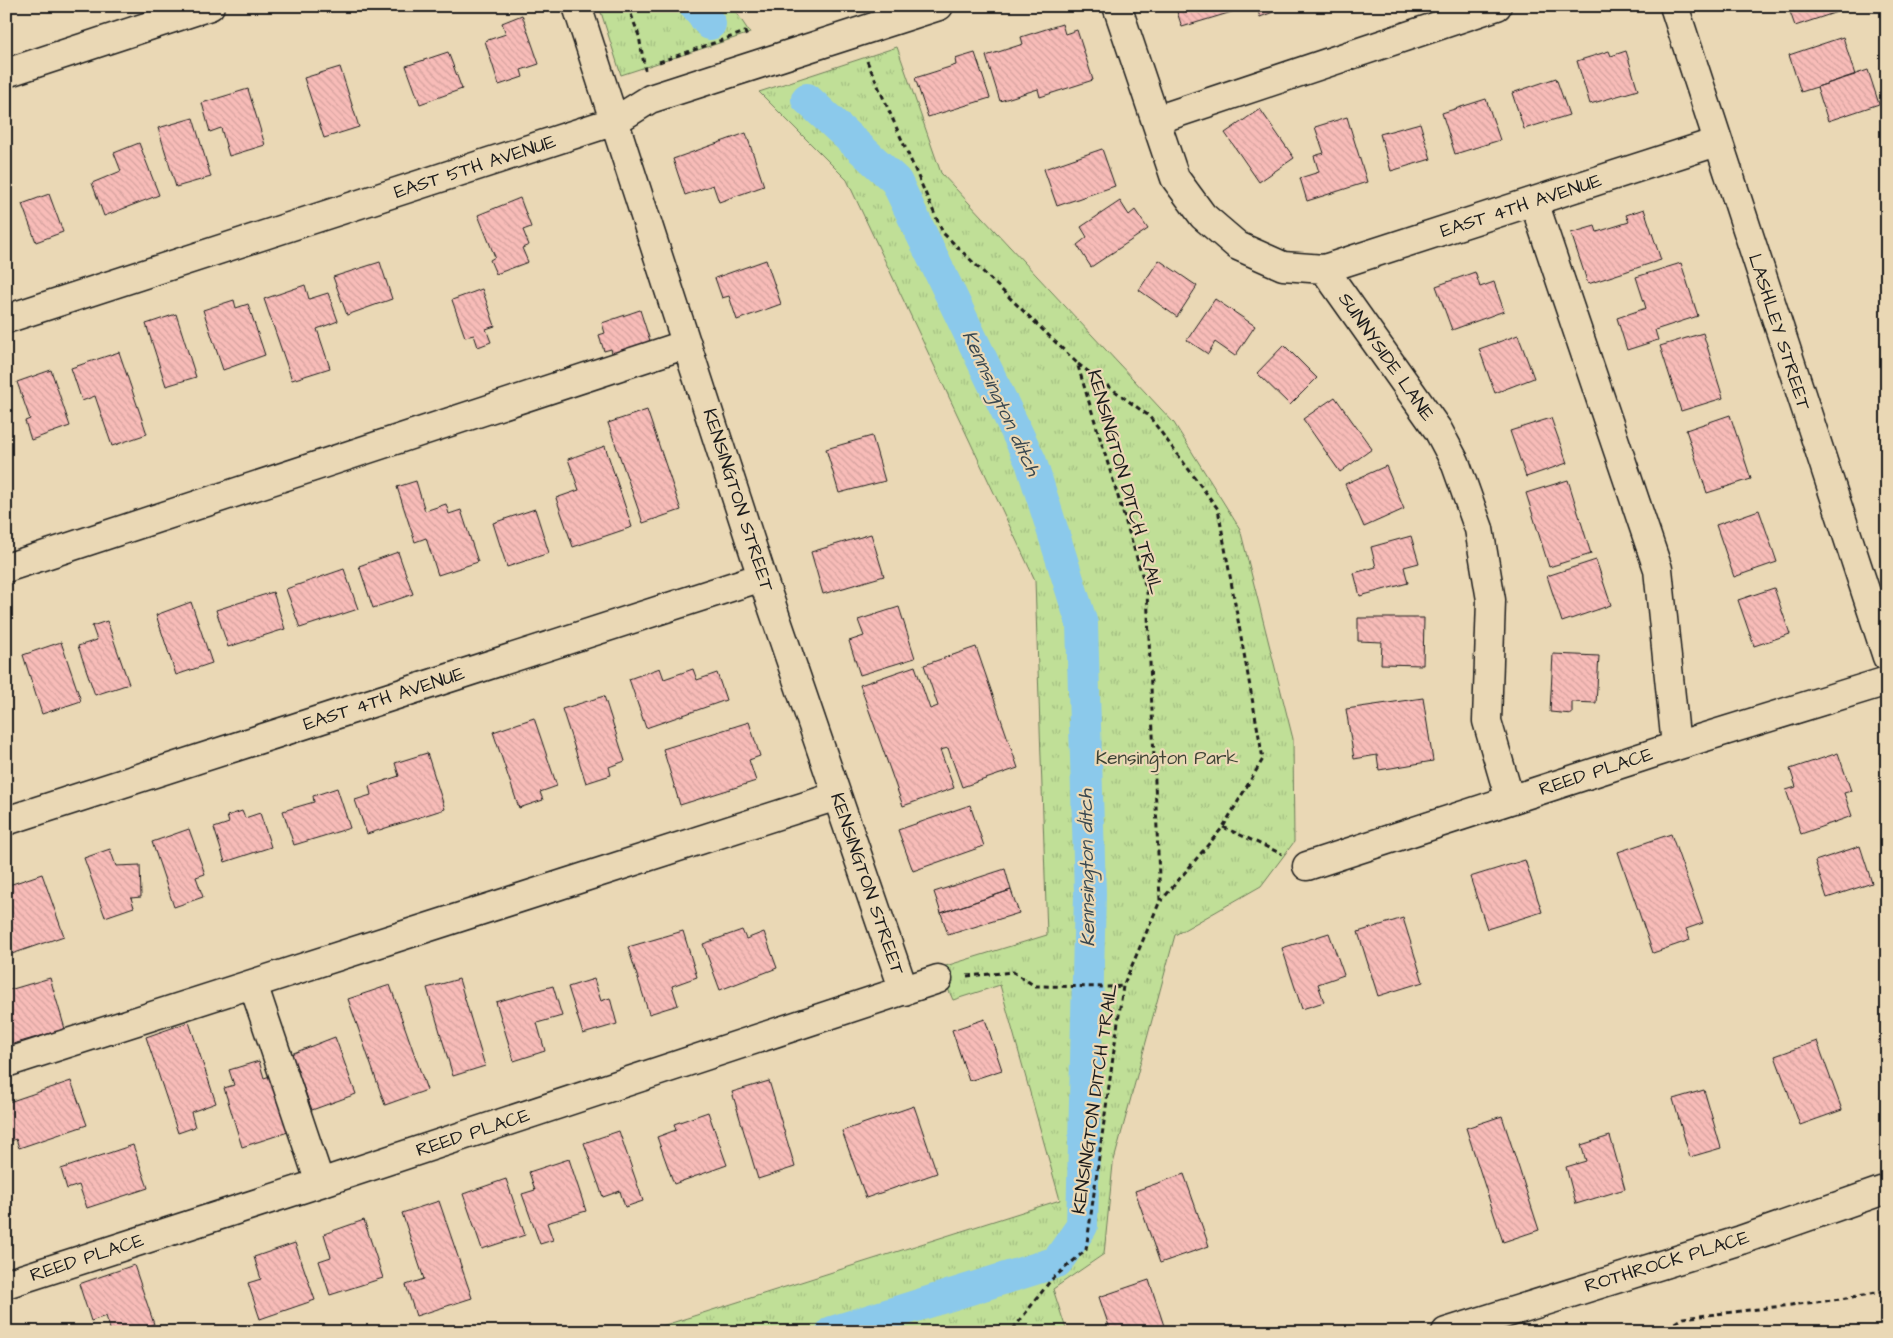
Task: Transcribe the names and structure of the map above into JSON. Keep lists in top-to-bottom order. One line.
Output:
{"streets":{"street":["EAST 5TH AVENUE","EAST 4TH AVENUE","LASHLEY STREET","SUNNYSIDE LANE","KENSINGTON STREET","REED PLACE","ROTHROCK PLACE"],"path":["KENSINGTON DITCH TRAIL"]},"crossings":[["EAST 5TH AVENUE","KENSINGTON DITCH TRAIL"],["EAST 5TH AVENUE","KENSINGTON STREET"],["EAST 4TH AVENUE","LASHLEY STREET"],["EAST 4TH AVENUE","SUNNYSIDE LANE"],["EAST 4TH AVENUE","KENSINGTON STREET"],["SUNNYSIDE LANE","REED PLACE"],["KENSINGTON STREET","REED PLACE"]],"water":["Kennsington ditch"],"parks":["Kensington Park"]}
